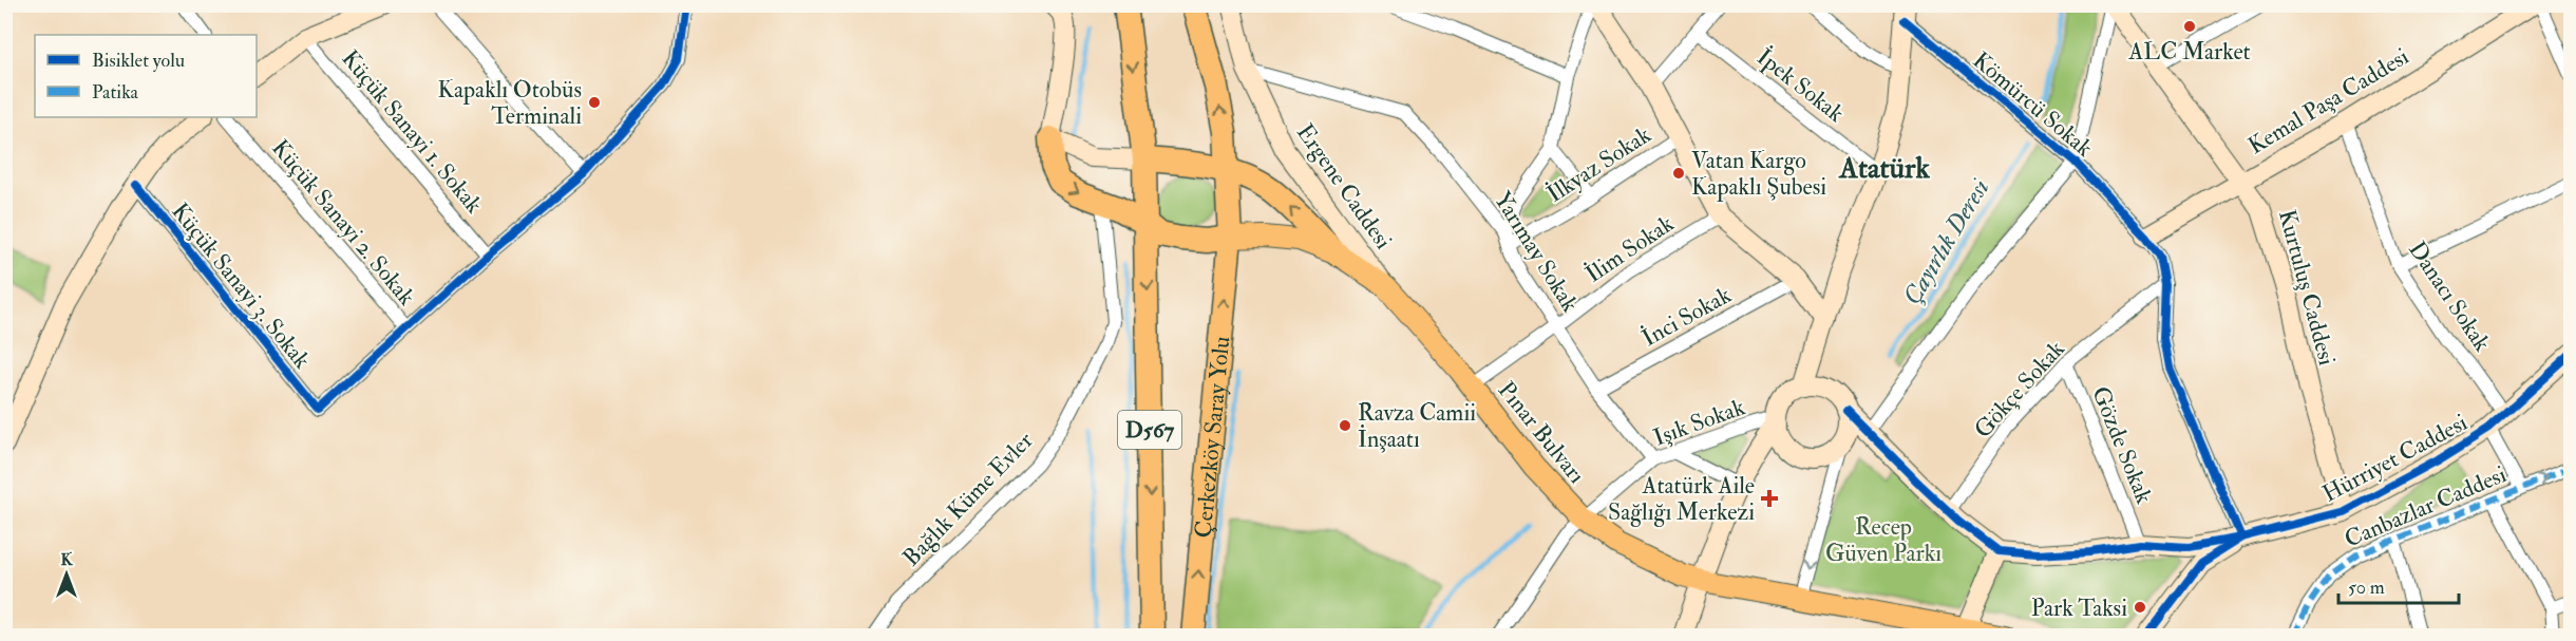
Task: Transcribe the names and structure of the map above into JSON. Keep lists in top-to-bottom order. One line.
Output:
{"streets":{"highway":["D567","Çerkezköy Saray Yolu"],"main road":["Pınar Bulvarı"],"street":["İpek Sokak","Kemal Paşa Caddesi","Kömürcü Sokak","Küçük Sanayi 1. Sokak","İlkyaz Sokak","Ergene Caddesi","Küçük Sanayi 2. Sokak","İlim Sokak","Yarımay Sokak","Küçük Sanayi 3. Sokak","Kurtuluş Caddesi","Danacı Sokak","İnci Sokak","Gökçe Sokak","Işık Sokak","Gözde Sokak","Hürriyet Caddesi","Bağlık Küme Evler","Canbazlar Caddesi"]},"crossings":[["Kemal Paşa Caddesi","Kömürcü Sokak"],["Kemal Paşa Caddesi","Kurtuluş Caddesi"],["Kemal Paşa Caddesi","Danacı Sokak"],["Kömürcü Sokak","Gökçe Sokak"],["Kömürcü Sokak","Hürriyet Caddesi"],["İlkyaz Sokak","Yarımay Sokak"],["Ergene Caddesi","Yarımay Sokak"],["Ergene Caddesi","Pınar Bulvarı"],["Küçük Sanayi 2. Sokak","Küçük Sanayi 3. Sokak"],["İlim Sokak","Yarımay Sokak"],["İlim Sokak","Pınar Bulvarı"],["Yarımay Sokak","İnci Sokak"],["Yarımay Sokak","Işık Sokak"],["Kurtuluş Caddesi","Hürriyet Caddesi"],["Danacı Sokak","Hürriyet Caddesi"],["Gökçe Sokak","Gözde Sokak"],["Işık Sokak","Pınar Bulvarı"],["D567","Pınar Bulvarı"],["D567","Çerkezköy Saray Yolu"],["Pınar Bulvarı","Çerkezköy Saray Yolu"],["Gözde Sokak","Hürriyet Caddesi"]],"districts":["Atatürk"],"water":["Çayırlık Deresi"],"parks":["Recep Güven Parkı"],"places":{"other":["ALC Market","Kapaklı Otobüs Terminali","Vatan Kargo Kapaklı Şubesi","Ravza Camii İnşaatı","Park Taksi"],"health":["Atatürk Aile Sağlığı Merkezi"]},"legend":["Bisiklet yolu","Patika"],"scale_bar":"50 m","north":"top"}
